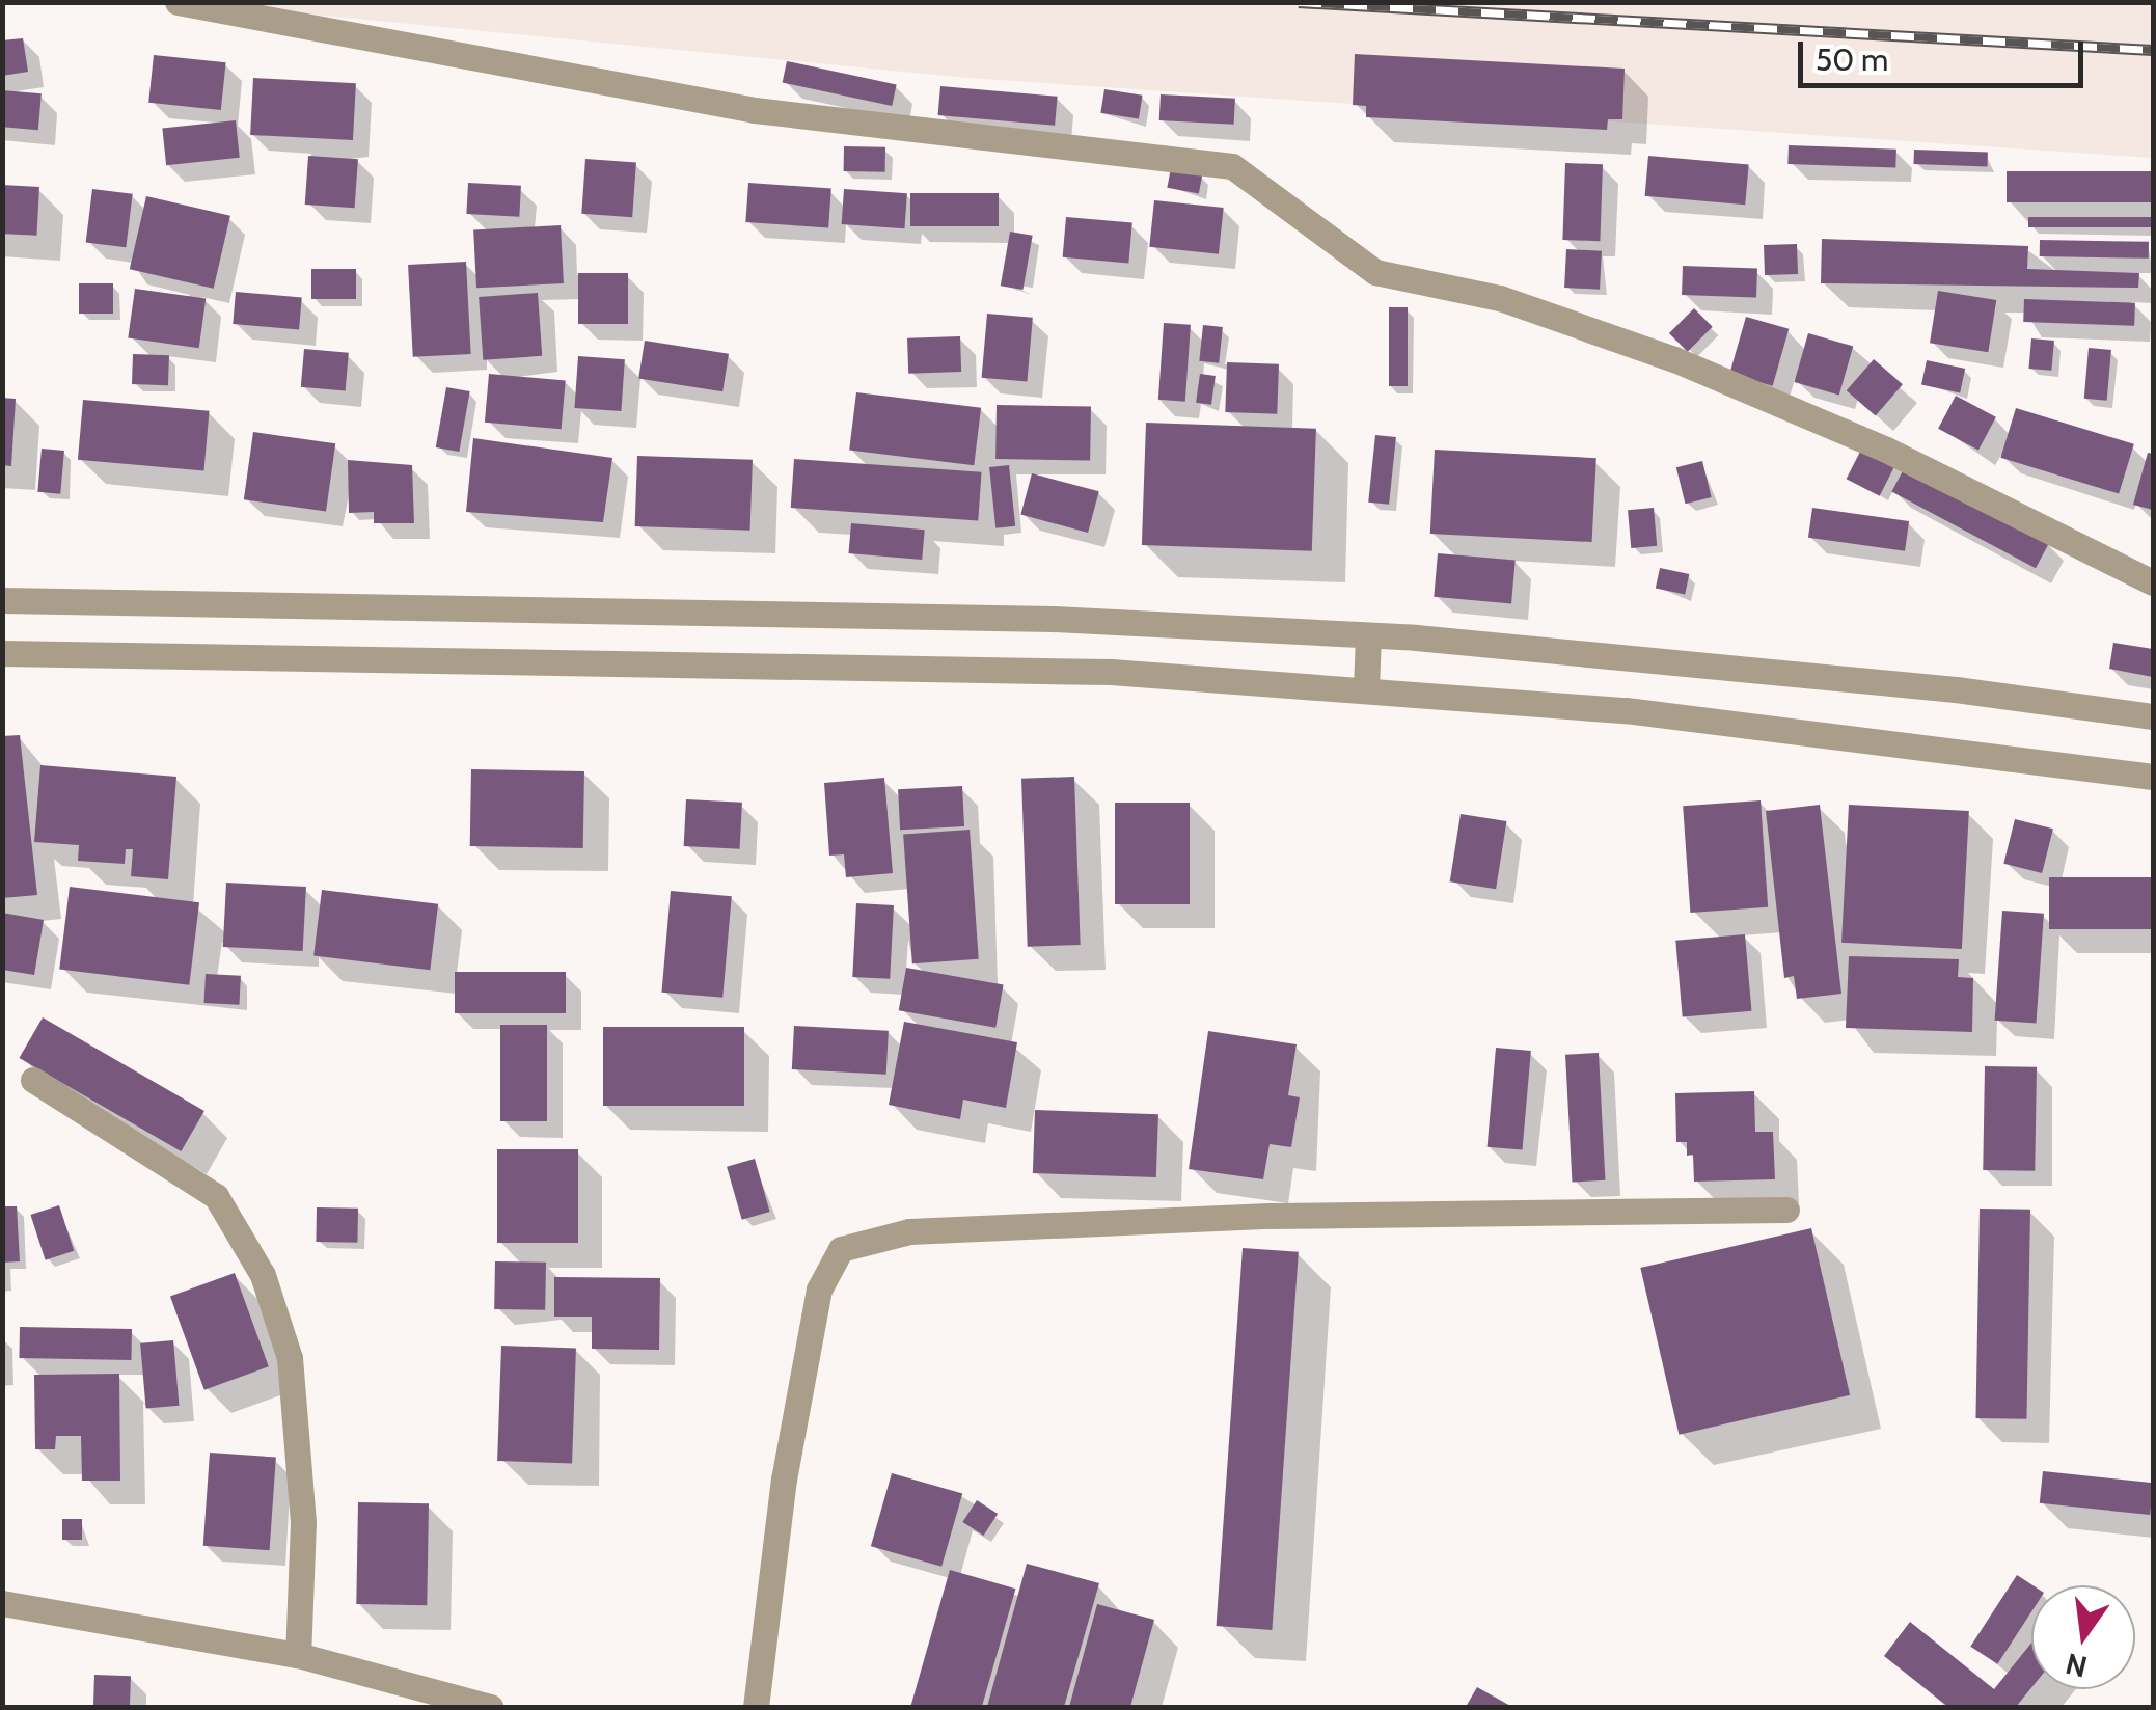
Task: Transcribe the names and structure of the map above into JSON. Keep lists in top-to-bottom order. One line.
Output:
{"scale_bar":"50 m","north":"bottom"}
